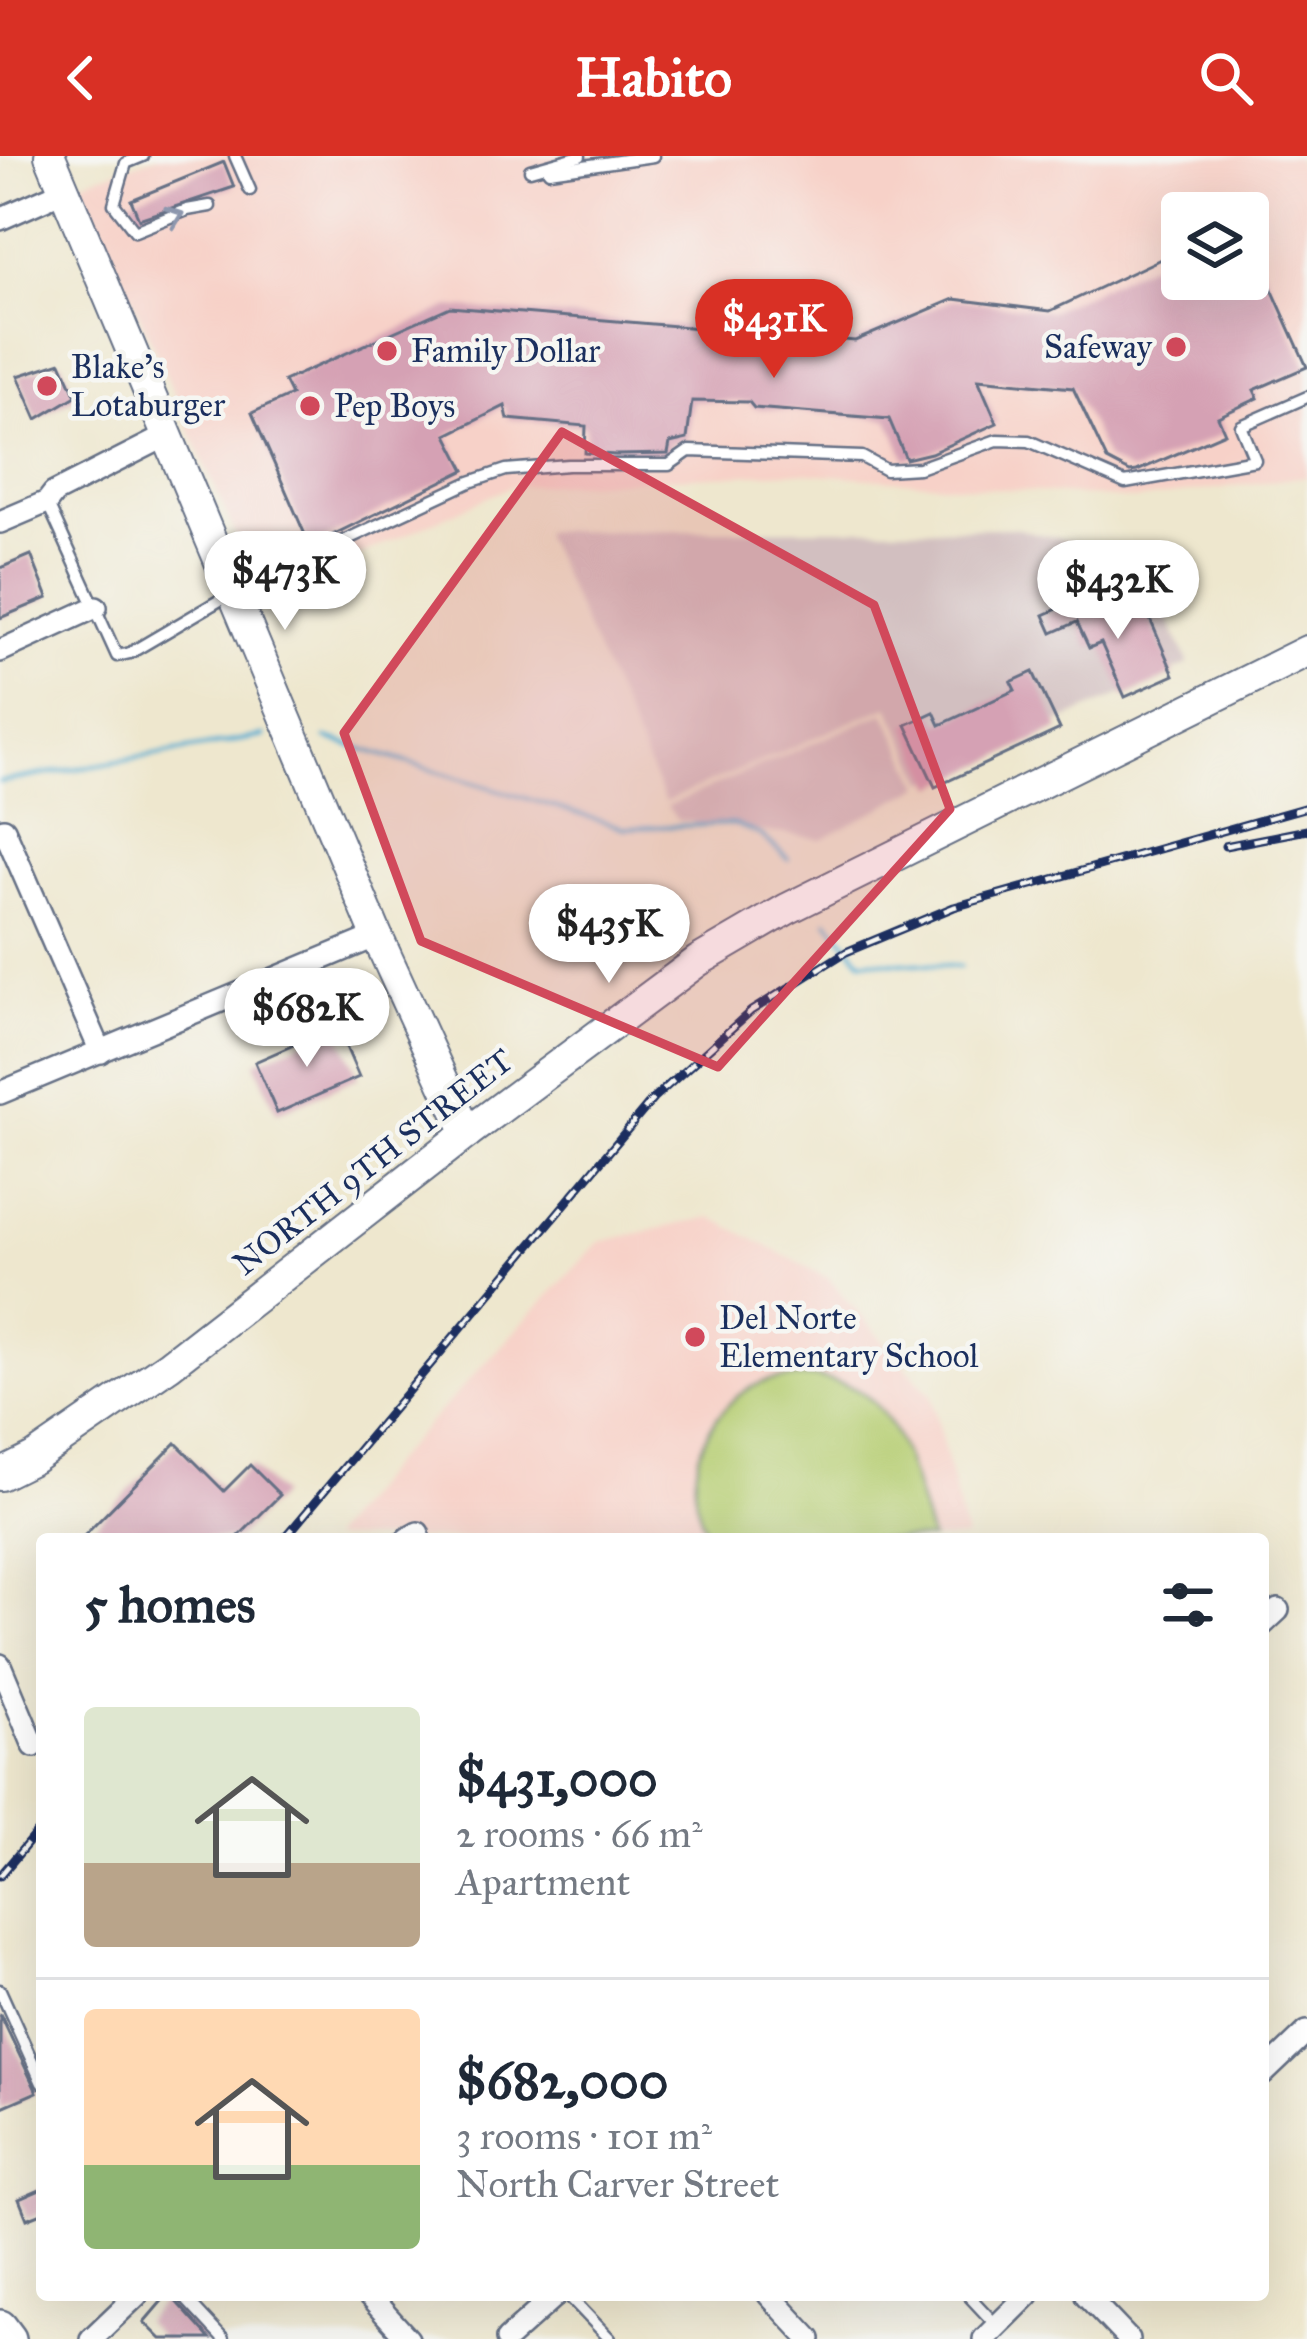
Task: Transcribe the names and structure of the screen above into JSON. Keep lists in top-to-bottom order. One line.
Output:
{"streets":{"main road":["NORTH 9TH STREET"]},"places":["Safeway","Family Dollar","Blake's Lotaburger","Pep Boys","Del Norte Elementary School"],"page":{"header":"Habito","price":["$431K","$473K","$432K","$435K","$682K"],"heading":"5 homes","list":[{"name":"$431,000","note":"2 rooms · 66 m² · Apartment"},{"name":"$682,000","note":"3 rooms · 101 m² · North Carver Street"}]}}
